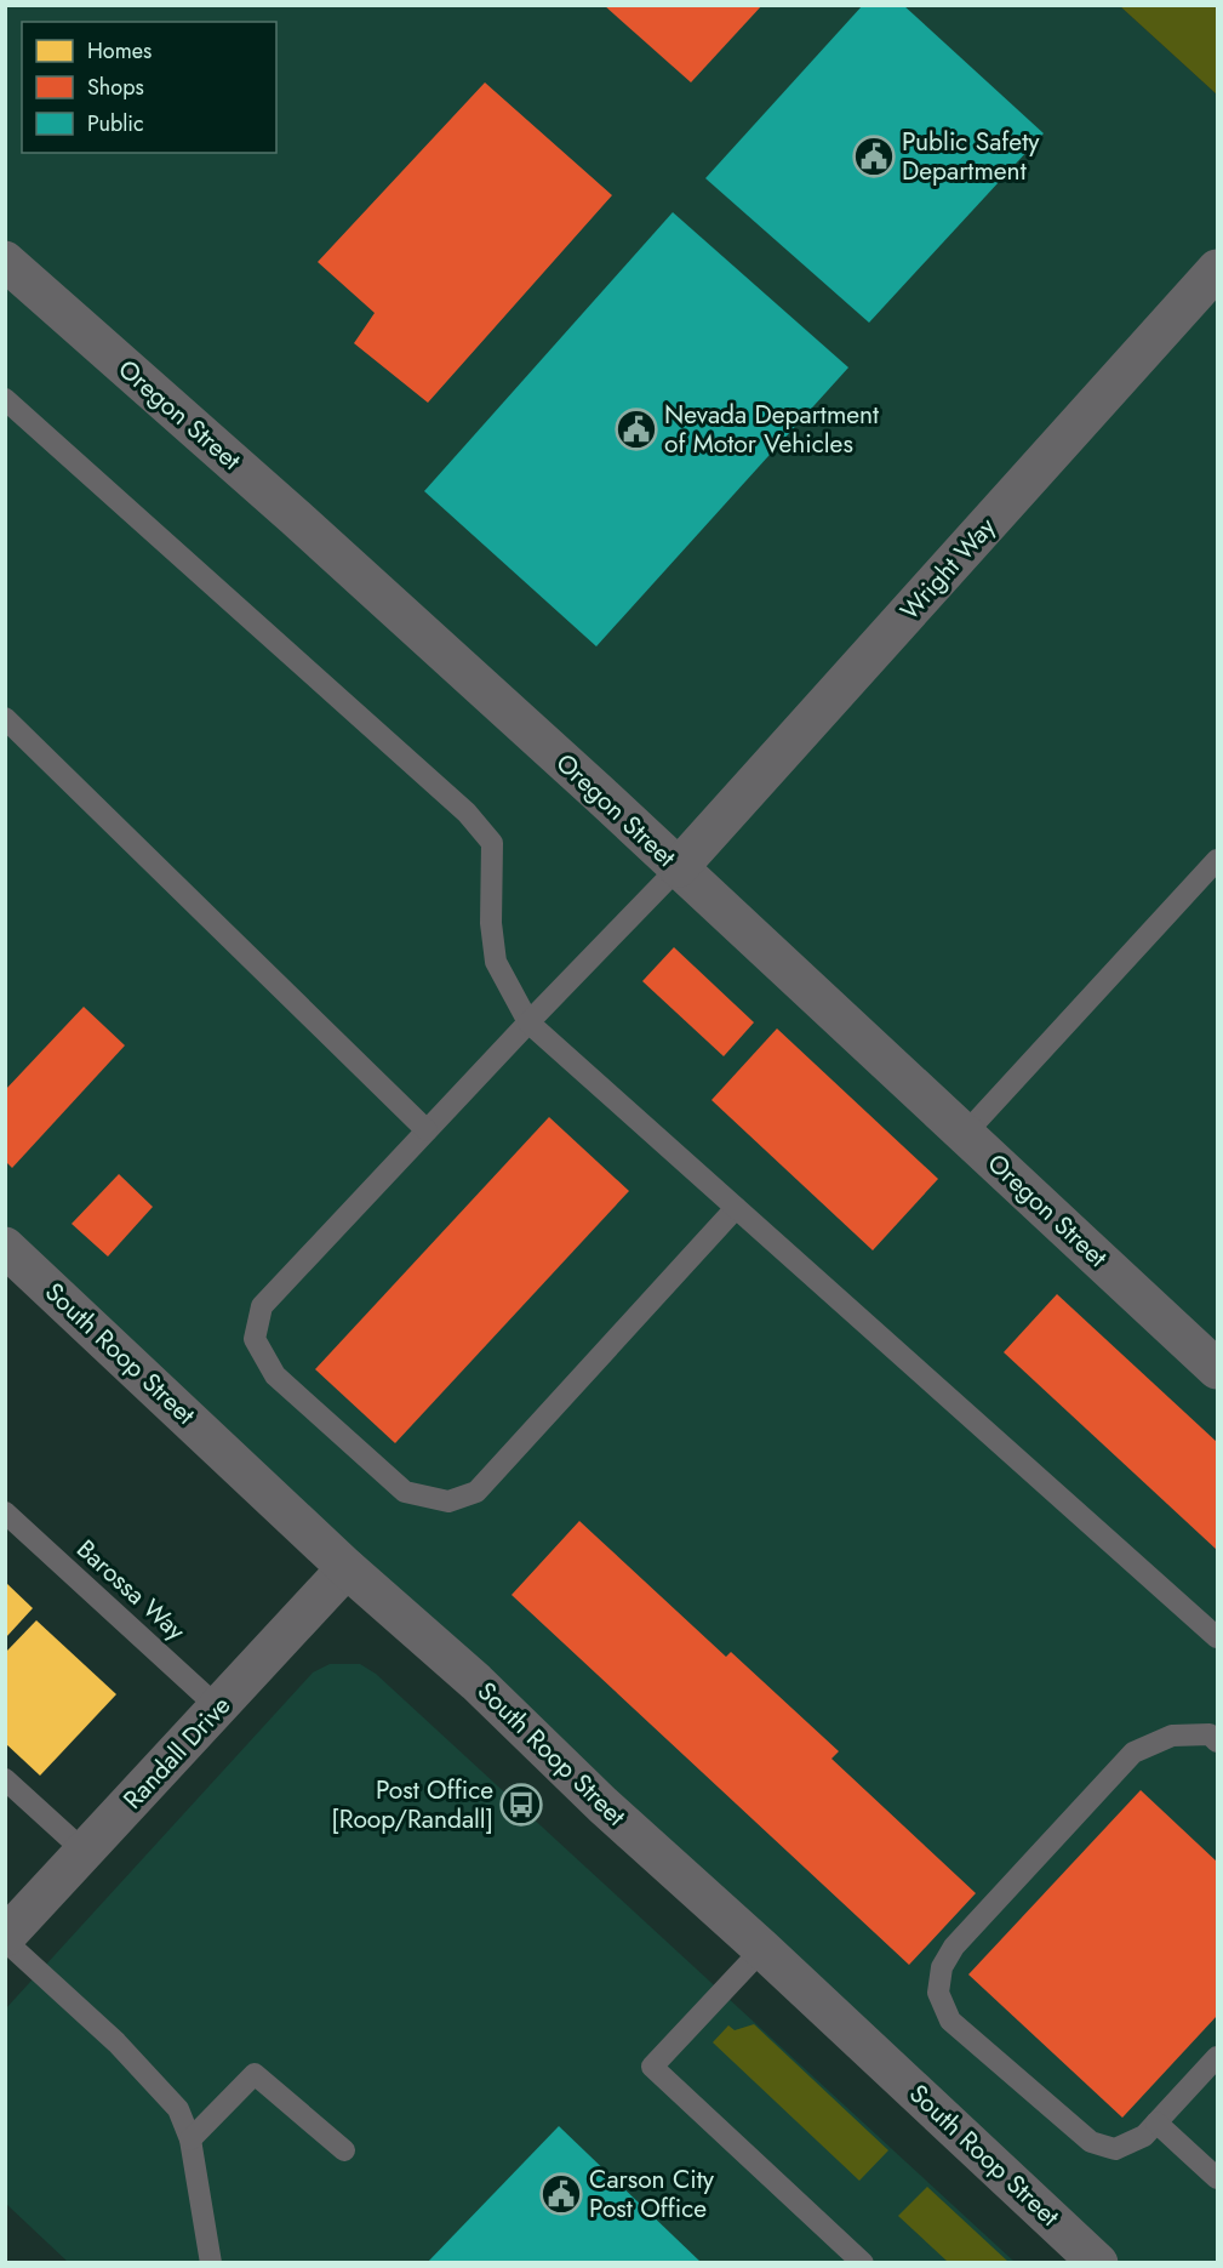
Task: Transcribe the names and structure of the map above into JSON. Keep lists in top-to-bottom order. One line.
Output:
{"streets":{"street":["Oregon Street","Wright Way","South Roop Street","Randall Drive"],"lane":["Barossa Way"]},"crossings":[["Oregon Street","Wright Way"],["South Roop Street","Randall Drive"],["Barossa Way","Randall Drive"]],"places":{"public building":["Public Safety Department","Nevada Department of Motor Vehicles","Carson City Post Office"],"bus stop":["Post Office [Roop/Randall]"]},"legend":["Homes","Shops","Public"]}
